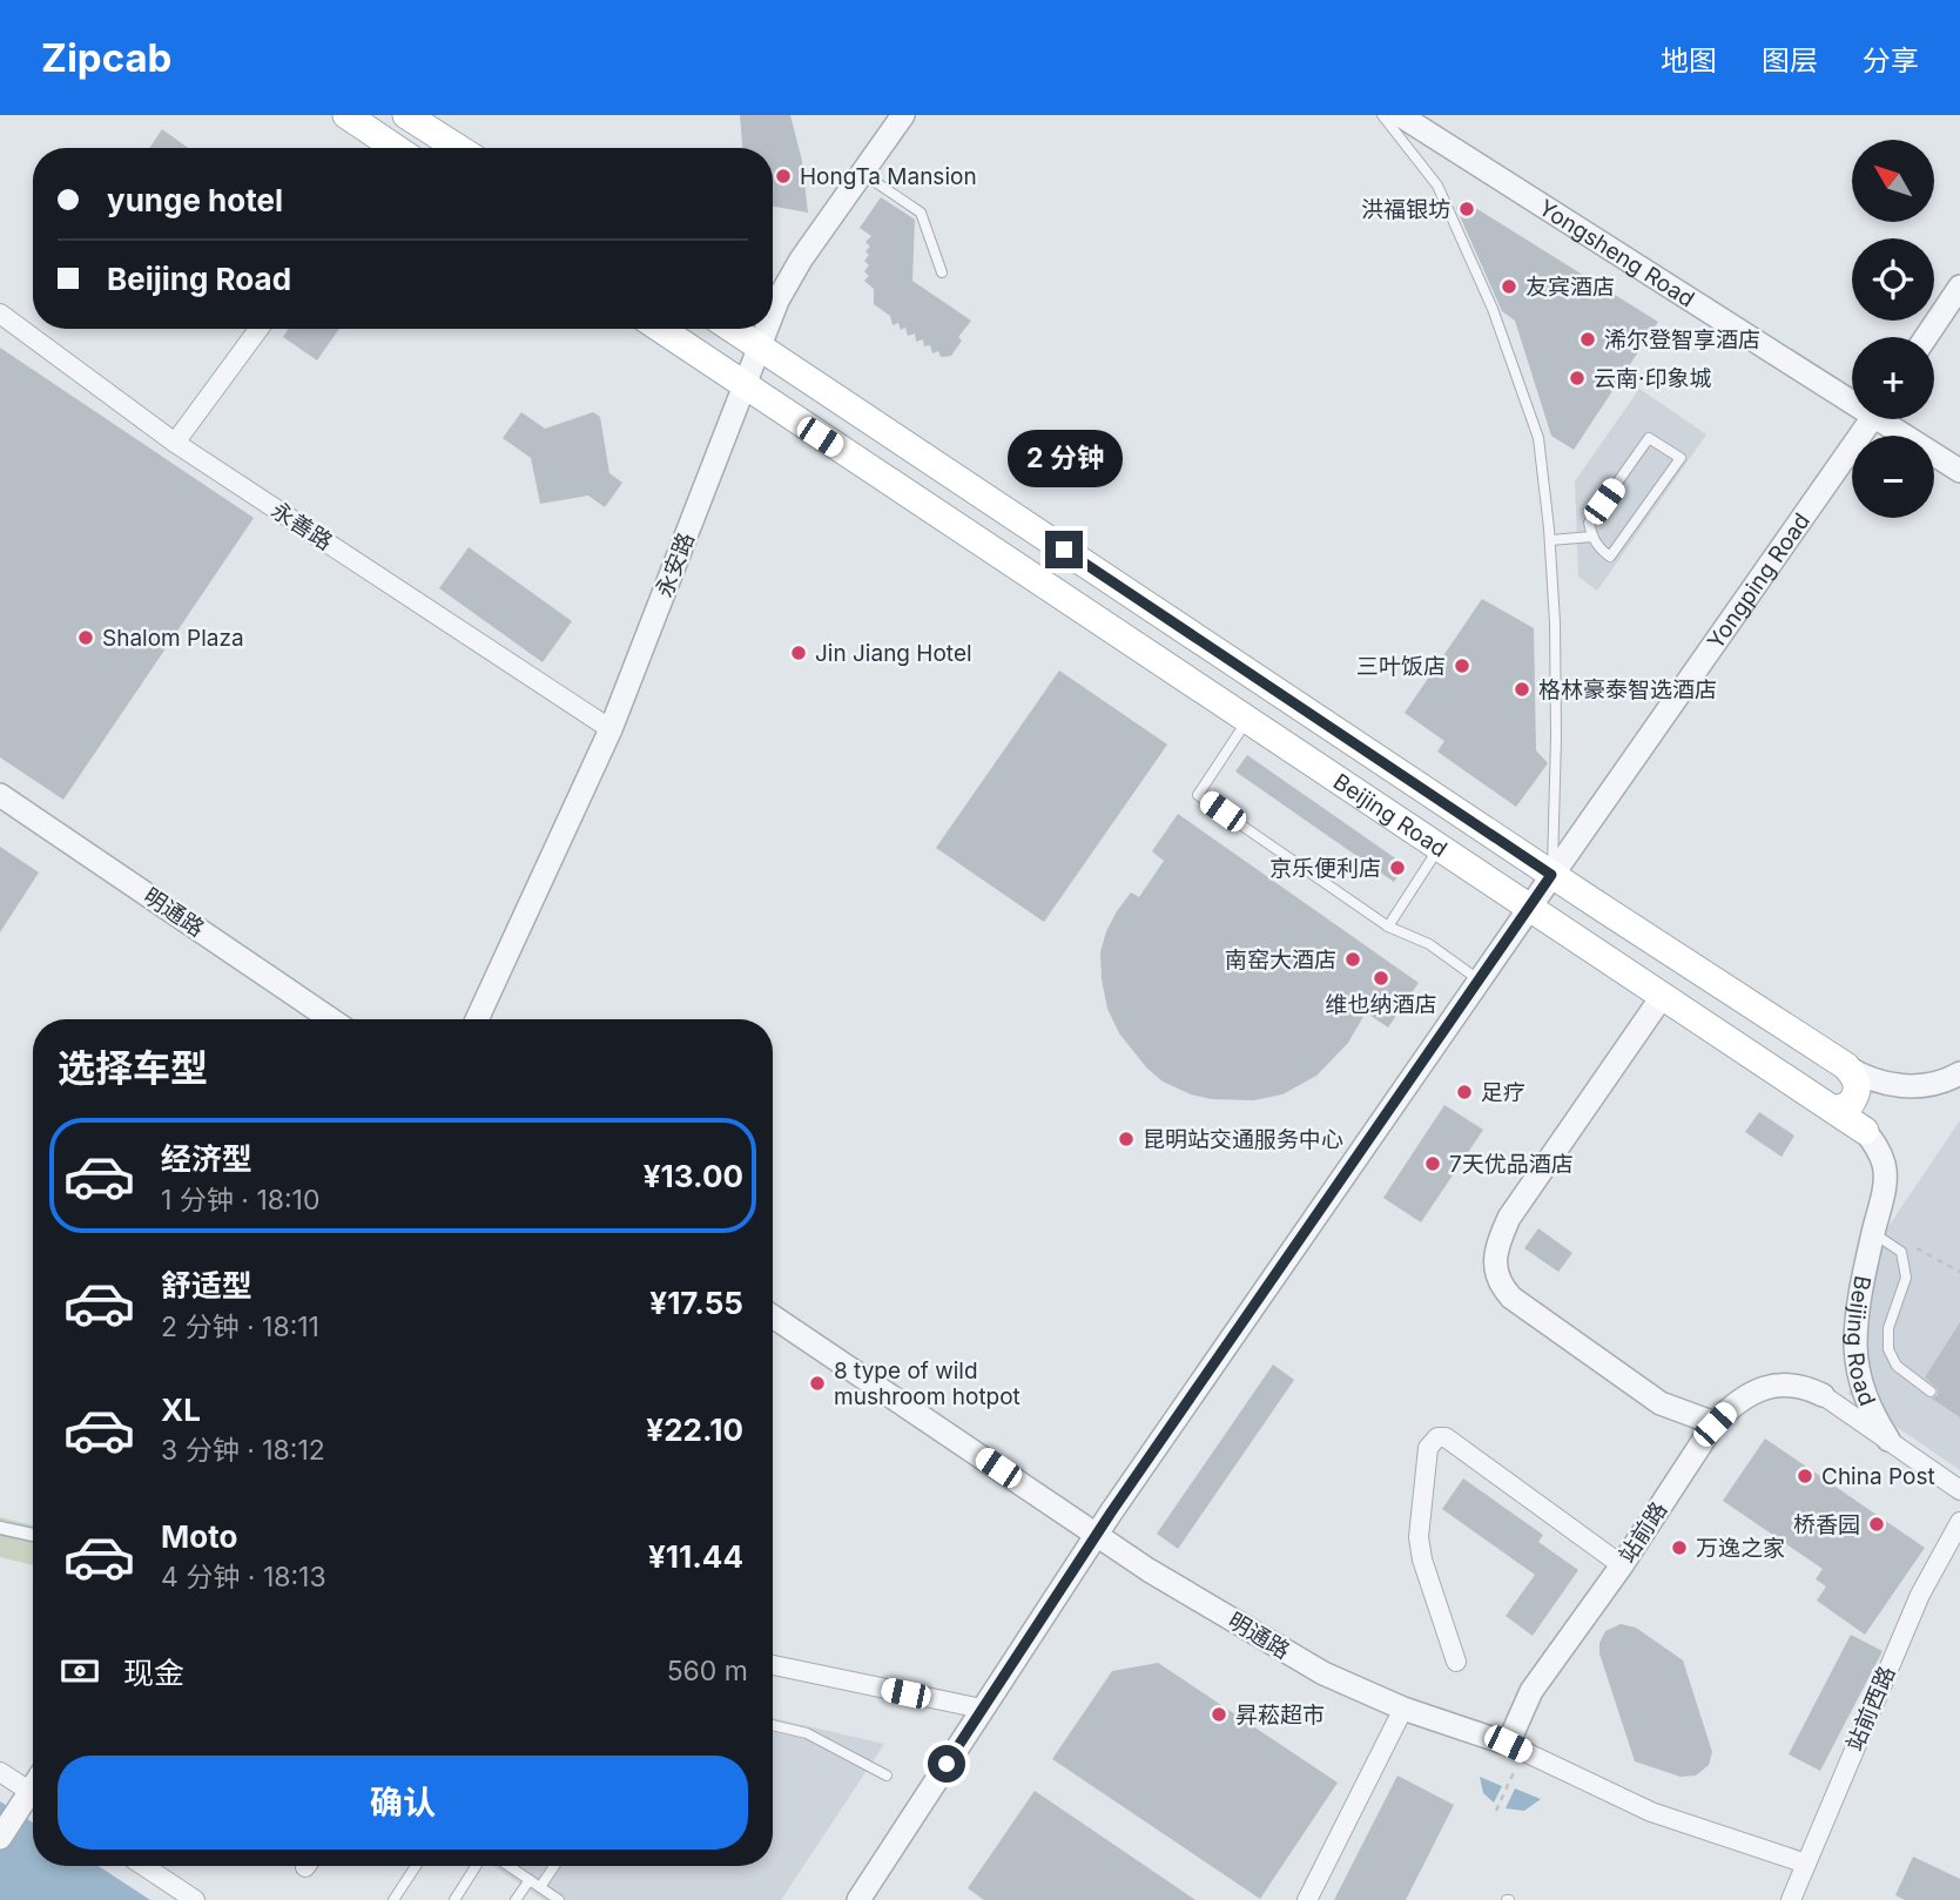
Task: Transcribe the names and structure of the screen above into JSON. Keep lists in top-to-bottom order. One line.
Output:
{"streets":{"main road":["Beijing Road"],"street":["Yongsheng Road","永善路","永安路","Yongping Road","明通路","站前路","站前西路"]},"crossings":[["永善路","永安路"],["永安路","Beijing Road"],["Yongping Road","Beijing Road"],["Yongping Road","明通路"],["明通路","站前路"],["明通路","站前西路"]],"places":["HongTa Mansion","洪福银坊","友宾酒店","浠尔登智享酒店","云南·印象城","Shalom Plaza","Jin Jiang Hotel","三叶饭店","格林豪泰智选酒店","京乐便利店","南窑大酒店","维也纳酒店","足疗","昆明站交通服务中心","7天优品酒店","8 type of wild mushroom hotpot","China Post","桥香园","万逸之家","昇菘超市"],"north":"top left","page":{"header":"Zipcab","nav":["地图","图层","分享"],"map_buttons":["+","−"],"banner":["yunge hotel","Beijing Road"],"bubble":"2 分钟","heading":"选择车型","list":[{"name":"经济型","note":"1 分钟 · 18:10","value":"¥13.00"},{"name":"舒适型","note":"2 分钟 · 18:11","value":"¥17.55"},{"name":"XL","note":"3 分钟 · 18:12","value":"¥22.10"},{"name":"Moto","note":"4 分钟 · 18:13","value":"¥11.44"}],"pay":["现金","560 m"],"buttons":"确认"}}
